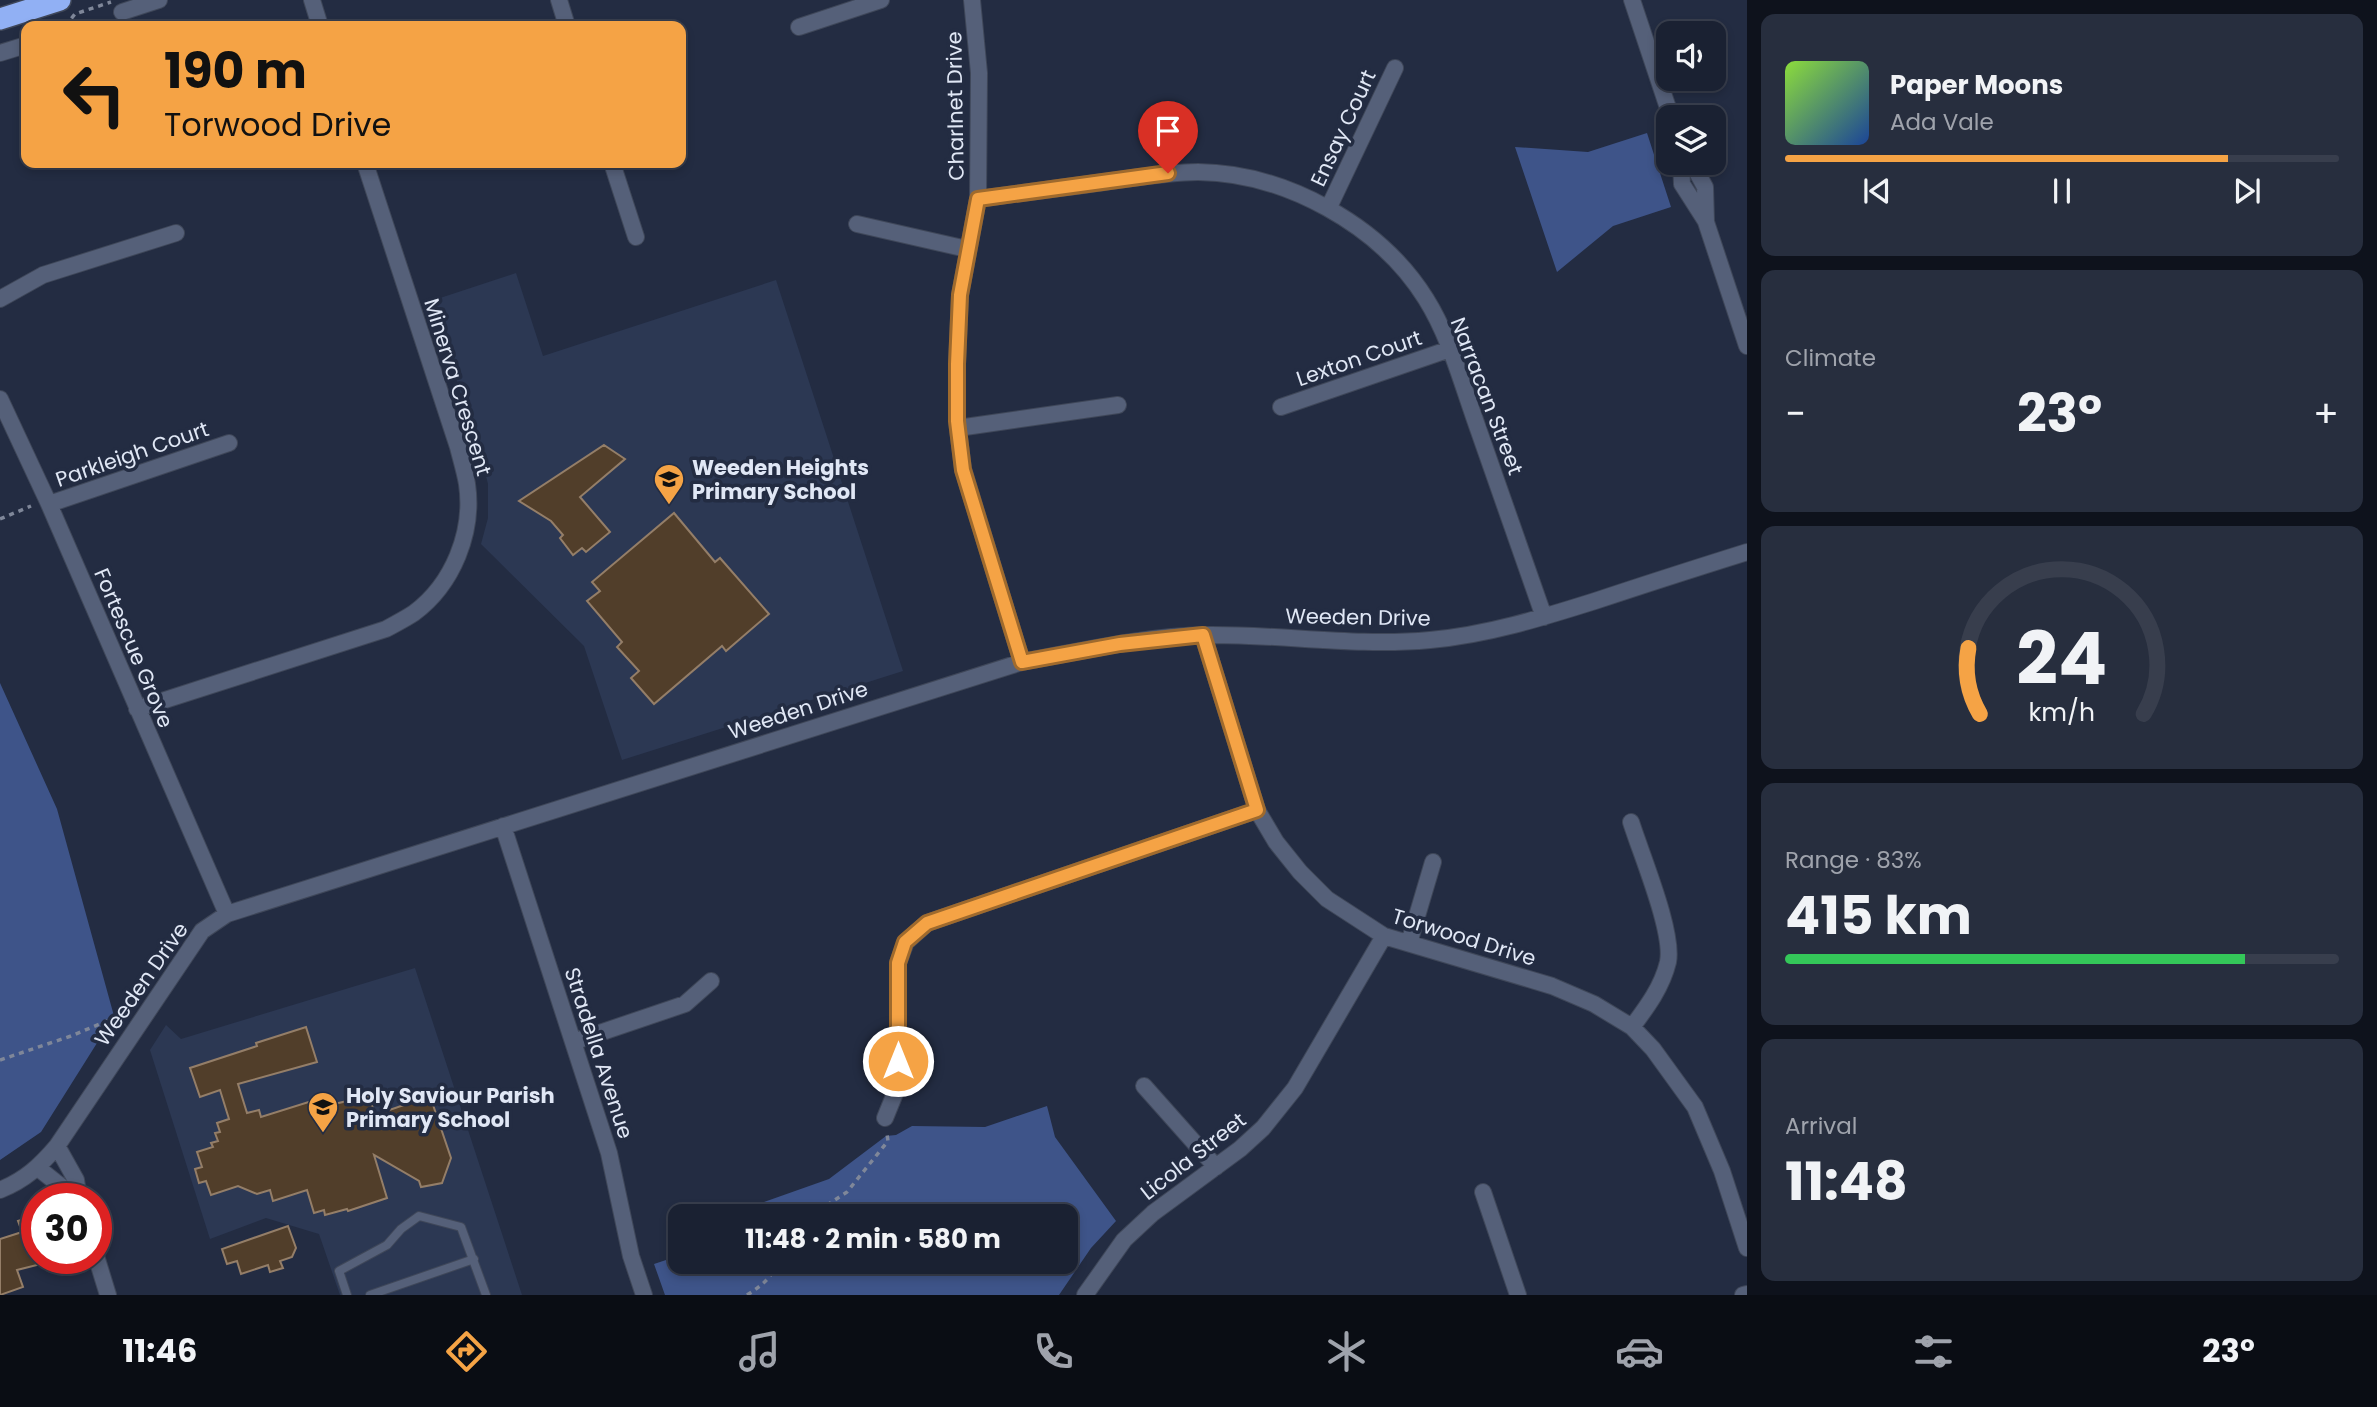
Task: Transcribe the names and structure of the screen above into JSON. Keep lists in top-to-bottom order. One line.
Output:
{"streets":{"street":["Charlnet Drive","Ensay Court","Lexton Court","Minerva Crescent","Narracan Street","Parkleigh Court","Weeden Drive","Fortescue Grove","Torwood Drive","Stradella Avenue","Licola Street"]},"crossings":[["Charlnet Drive","Narracan Street"],["Charlnet Drive","Weeden Drive"],["Ensay Court","Narracan Street"],["Lexton Court","Narracan Street"],["Minerva Crescent","Fortescue Grove"],["Narracan Street","Weeden Drive"],["Parkleigh Court","Fortescue Grove"],["Weeden Drive","Fortescue Grove"],["Weeden Drive","Torwood Drive"],["Weeden Drive","Stradella Avenue"],["Torwood Drive","Licola Street"]],"places":{"school or university":["Weeden Heights Primary School","Holy Saviour Parish Primary School"]},"page":{"turn":["190 m","Torwood Drive"],"song":["Paper Moons","Ada Vale"],"tile":["Climate",["Range · 83%","415 km"],["Arrival","11:48"]],"heat":["−","23°","+"],"limit":"30","trip":"11:48 · 2 min · 580 m","tabs":["11:46","23°"],"gauge":["24","km/h"]}}
